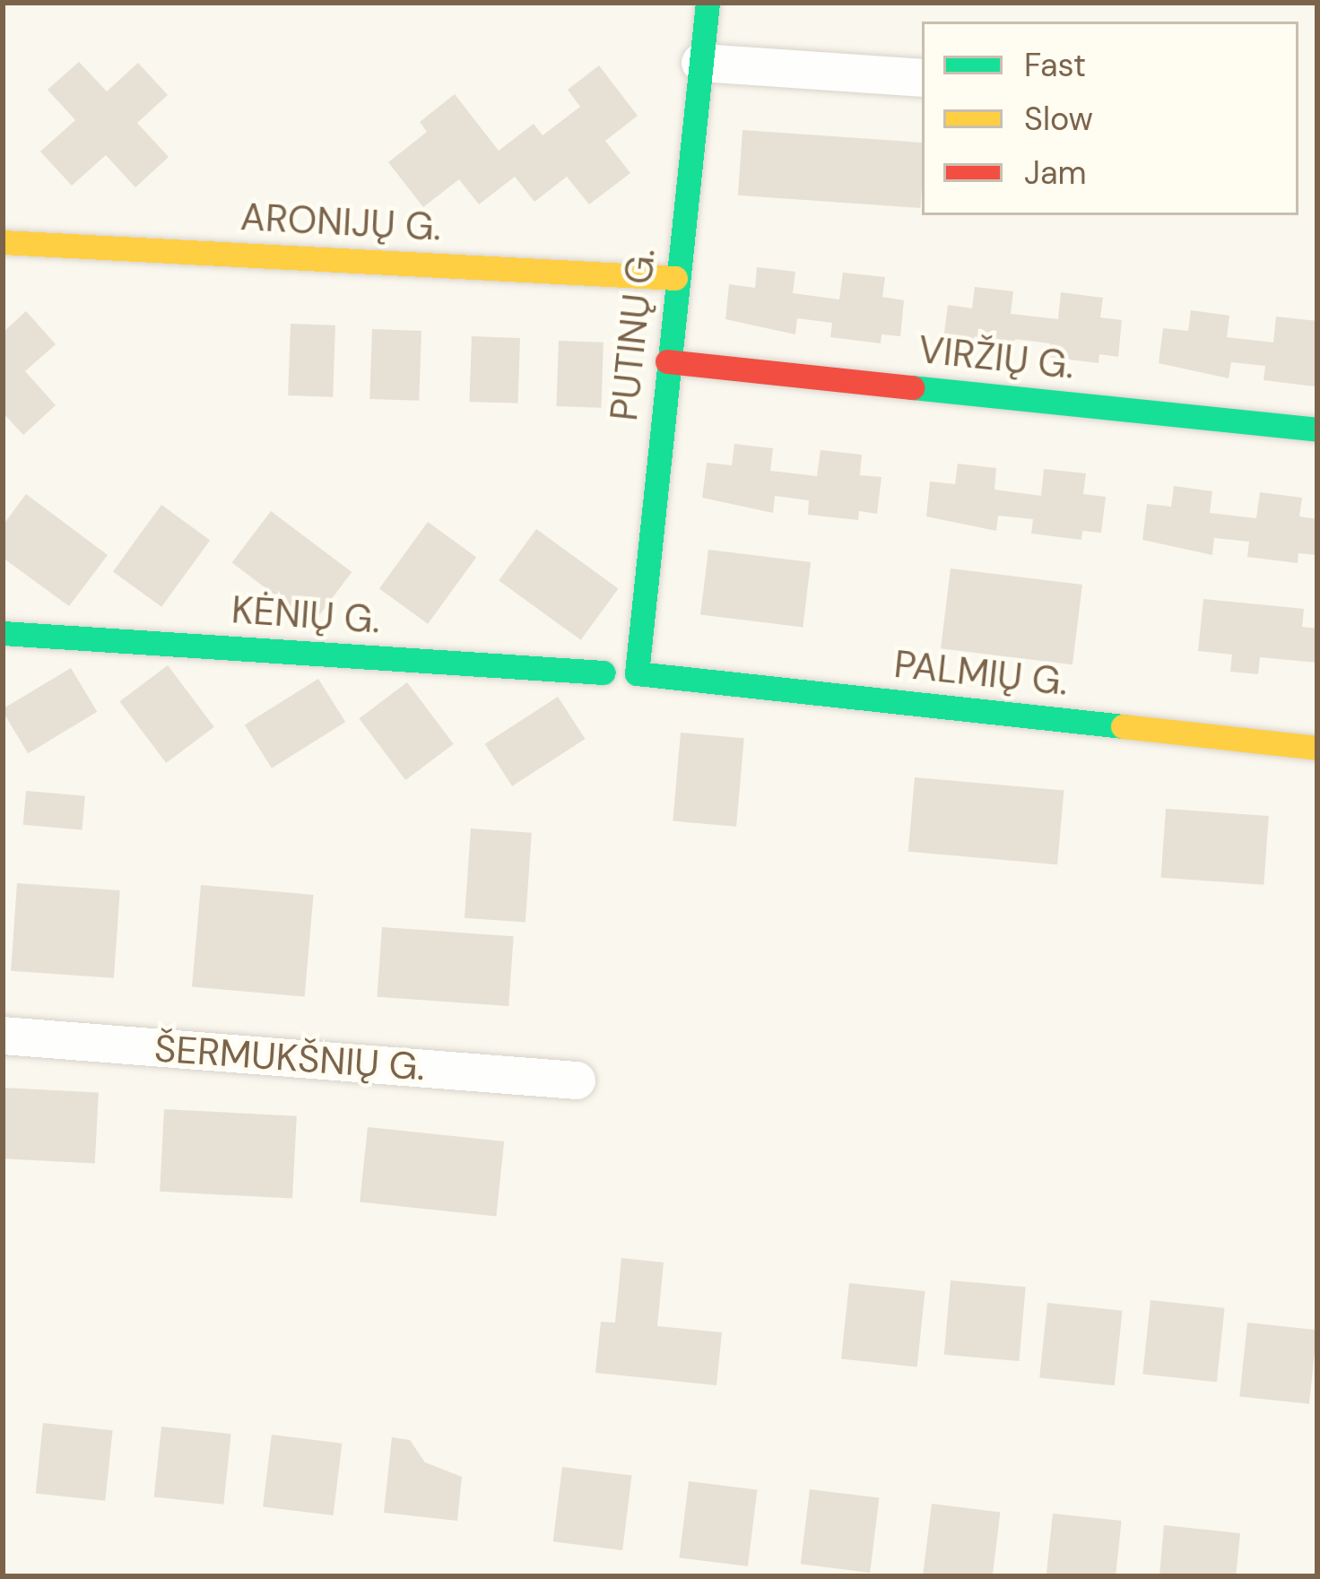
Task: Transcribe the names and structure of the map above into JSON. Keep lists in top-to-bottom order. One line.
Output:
{"streets":{"street":["ARONIJŲ G.","PUTINŲ G.","VIRŽIŲ G.","KĖNIŲ G.","PALMIŲ G.","ŠERMUKŠNIŲ G."]},"crossings":[["ARONIJŲ G.","PUTINŲ G."],["PUTINŲ G.","VIRŽIŲ G."],["PUTINŲ G.","PALMIŲ G."]],"legend":["Fast","Slow","Jam"]}
